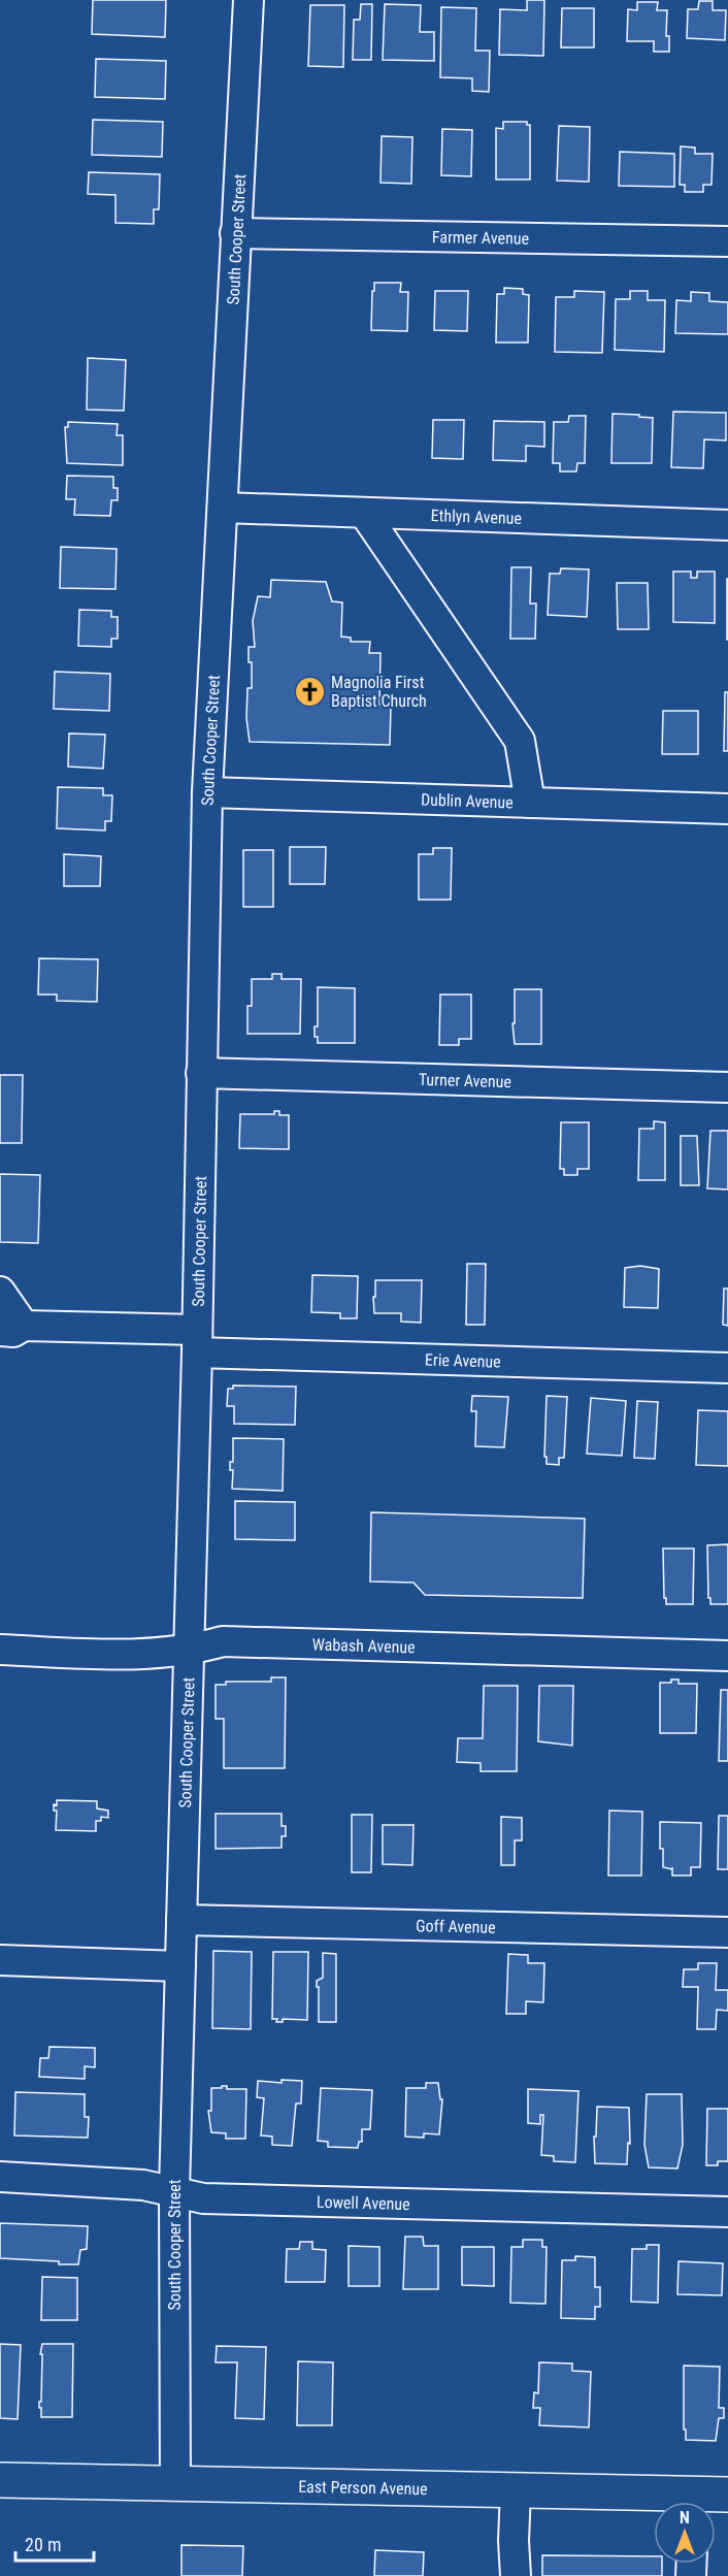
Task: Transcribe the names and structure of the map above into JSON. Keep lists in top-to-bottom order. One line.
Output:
{"streets":{"main road":["East Person Avenue"],"street":["Farmer Avenue","South Cooper Street","Ethlyn Avenue","Dublin Avenue","Turner Avenue","Erie Avenue","Wabash Avenue","Goff Avenue","Lowell Avenue"]},"crossings":[["Farmer Avenue","South Cooper Street"],["South Cooper Street","Ethlyn Avenue"],["South Cooper Street","Dublin Avenue"],["South Cooper Street","Turner Avenue"],["South Cooper Street","Erie Avenue"],["South Cooper Street","Wabash Avenue"],["South Cooper Street","Goff Avenue"],["South Cooper Street","Lowell Avenue"],["South Cooper Street","East Person Avenue"]],"places":{"church":["Magnolia First Baptist Church"]},"scale_bar":"20 m","north":"top"}
